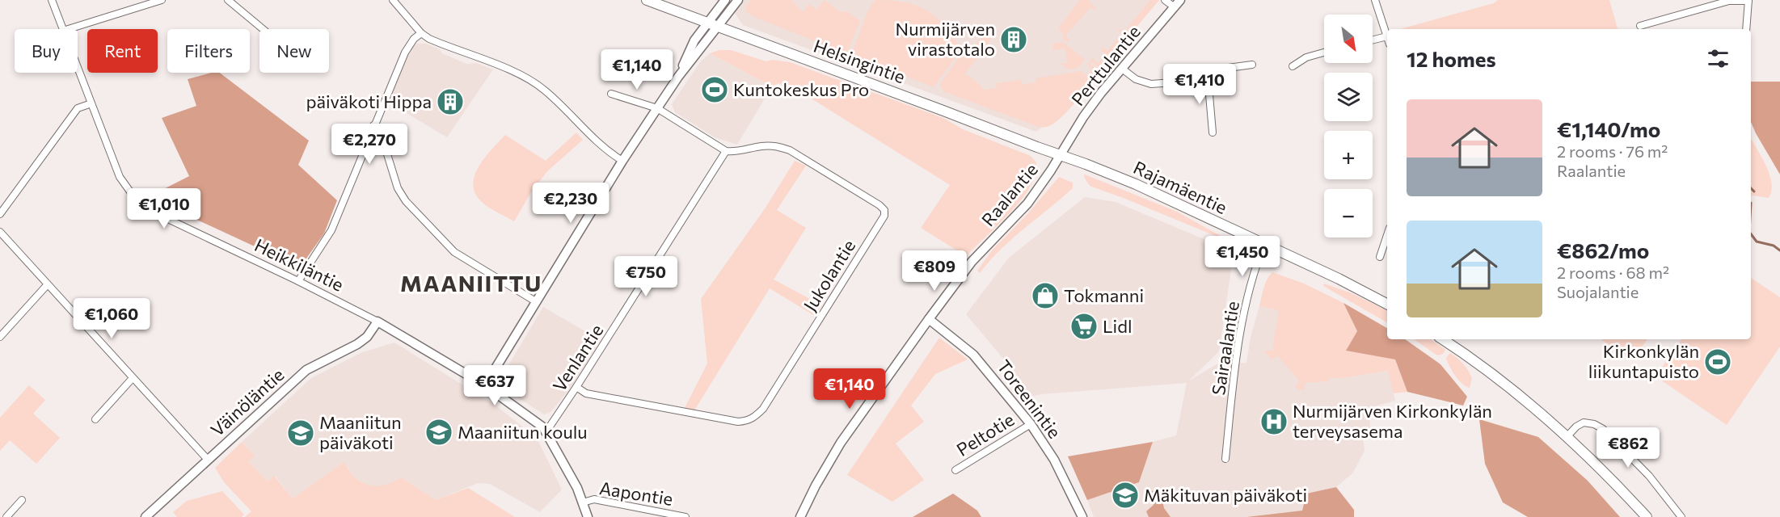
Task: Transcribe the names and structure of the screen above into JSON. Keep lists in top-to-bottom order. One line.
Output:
{"streets":{"main road":["Helsingintie","Rajamäentie"],"street":["Perttulantie","Raalantie","Heikkiläntie","Jukolantie","Sairaalantie","Venlantie","Toreenintie","Väinöläntie","Peltotie","Aapontie"]},"crossings":[["Helsingintie","Perttulantie"],["Helsingintie","Rajamäentie"],["Helsingintie","Raalantie"],["Perttulantie","Rajamäentie"],["Perttulantie","Raalantie"],["Rajamäentie","Raalantie"],["Rajamäentie","Sairaalantie"],["Raalantie","Toreenintie"],["Heikkiläntie","Venlantie"],["Heikkiläntie","Väinöläntie"],["Heikkiläntie","Aapontie"],["Jukolantie","Venlantie"],["Toreenintie","Peltotie"]],"districts":["MAANIITTU"],"places":{"building":["Nurmijärven virastotalo","päiväkoti Hippa"],"sports":["Kuntokeskus Pro","Kirkonkylän liikuntapuisto"],"shop":["Tokmanni"],"supermarket":["Lidl"],"hospital":["Nurmijärven Kirkonkylän terveysasema"],"school or university":["Maaniitun koulu","Maaniitun päiväkoti","Mäkituvan päiväkoti"]},"north":"bottom right","page":{"map_buttons":["+","−"],"chip":["Buy","Rent","Filters","New"],"heading":"12 homes","price":["€1,140","€1,410","€2,270","€2,230","€1,010","€1,450","€809","€750","€1,060","€637","€1,140","€862"],"list":[{"name":"€1,140/mo","note":"2 rooms · 76 m² · Raalantie"},{"name":"€862/mo","note":"2 rooms · 68 m² · Suojalantie"}]}}
